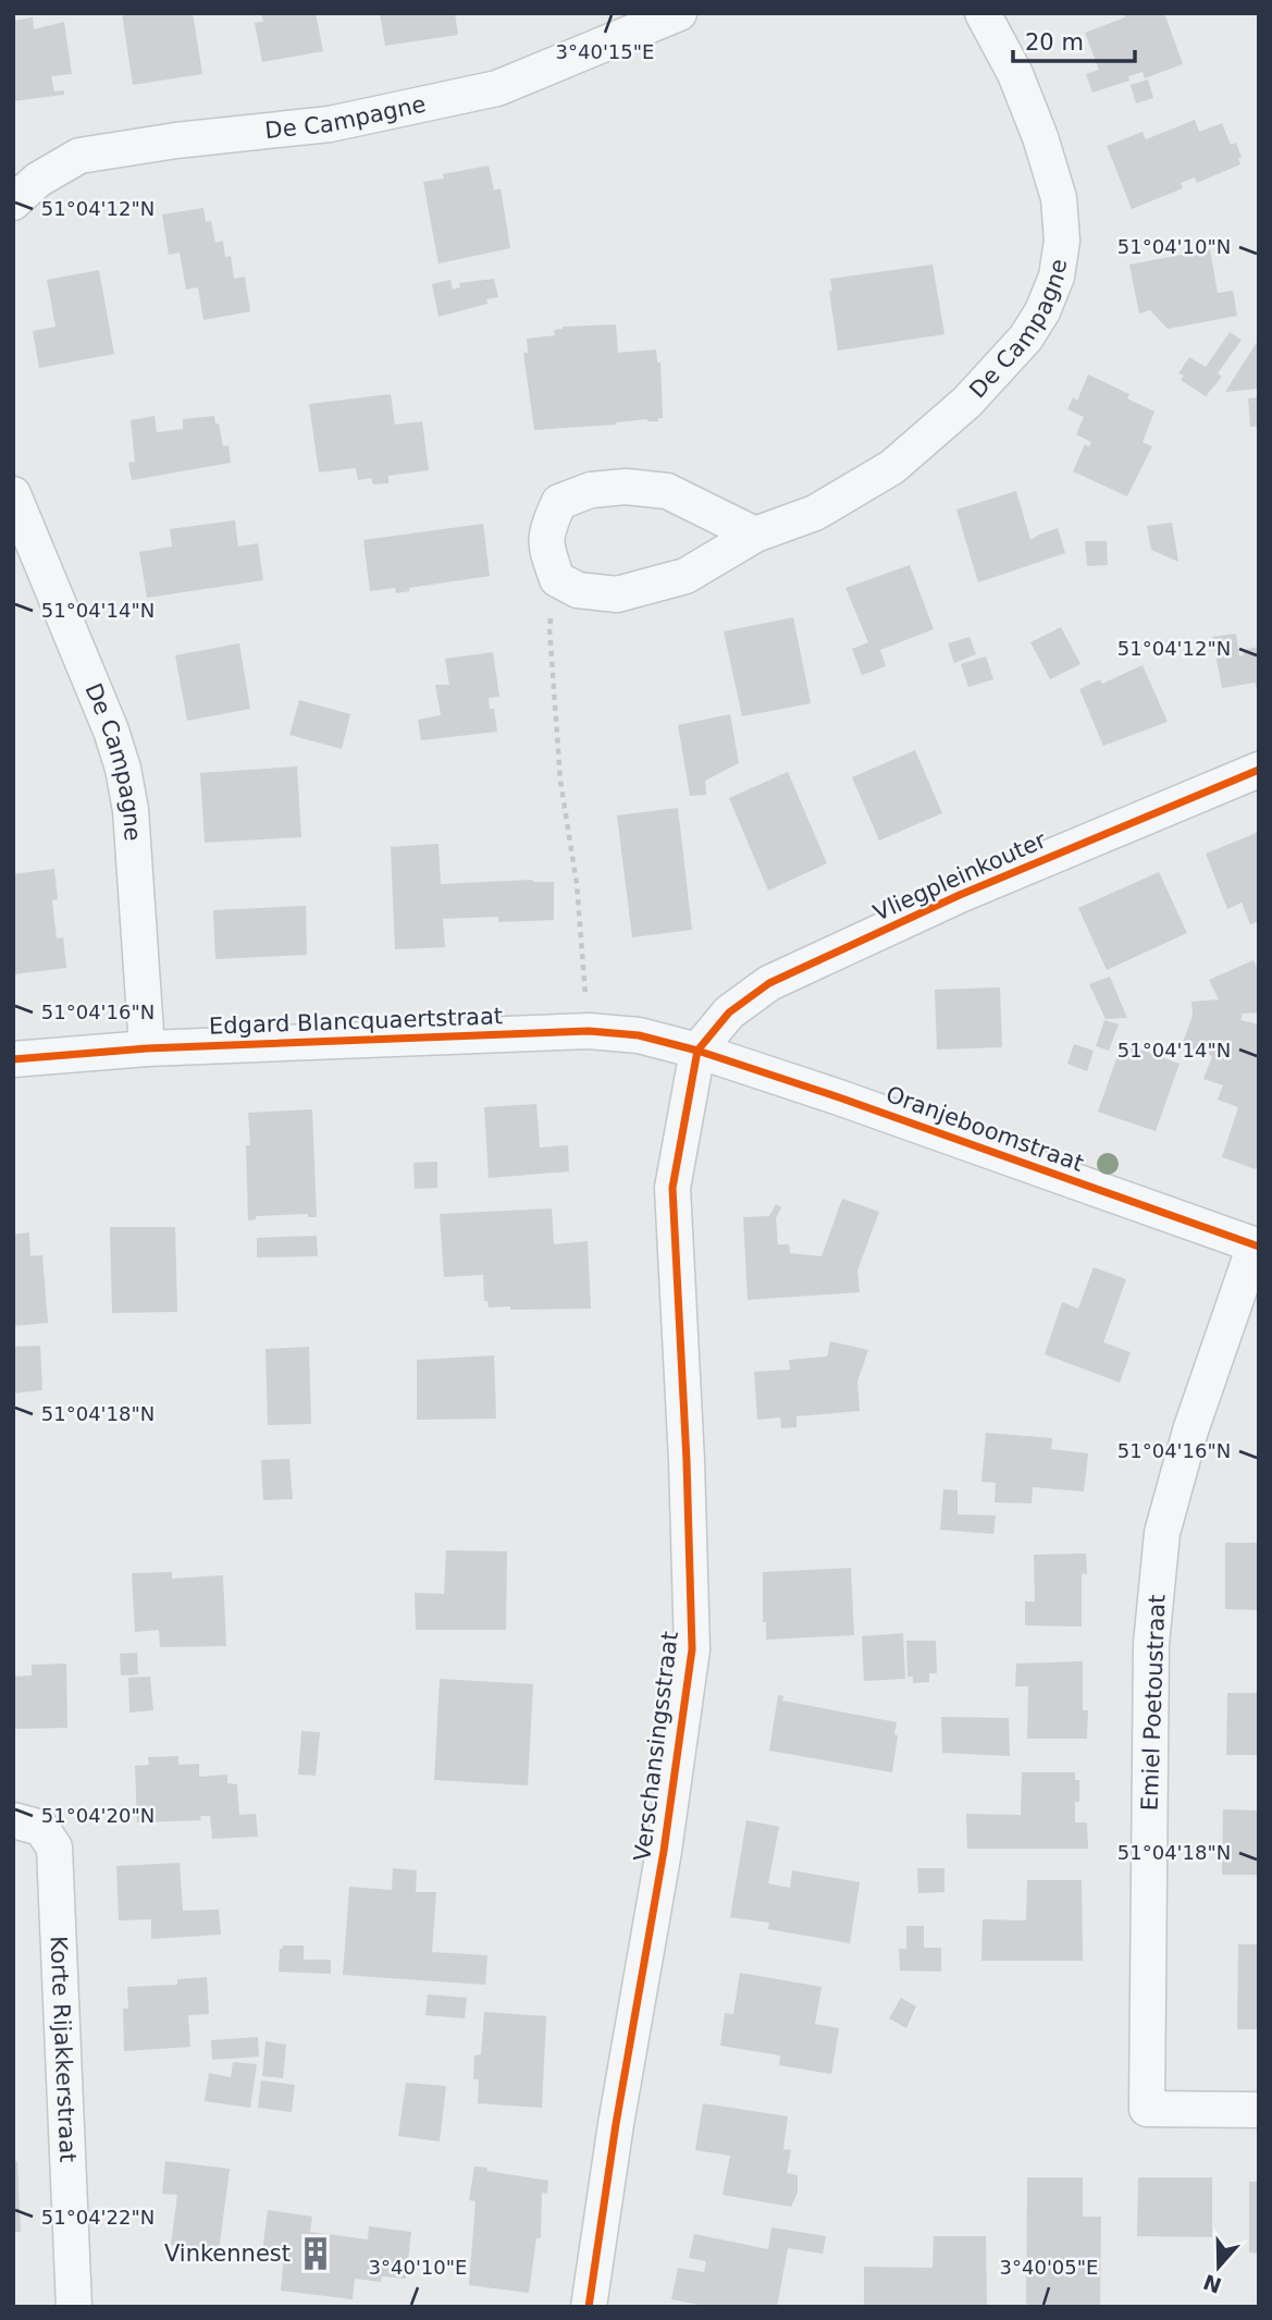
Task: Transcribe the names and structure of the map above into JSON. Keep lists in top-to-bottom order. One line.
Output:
{"streets":{"street":["De Campagne","Vliegpleinkouter","Edgard Blancquaertstraat","Oranjeboomstraat","Emiel Poetoustraat","Verschansingsstraat","Korte Rijakkerstraat"]},"crossings":[["De Campagne","Edgard Blancquaertstraat"],["Vliegpleinkouter","Edgard Blancquaertstraat"],["Vliegpleinkouter","Oranjeboomstraat"],["Vliegpleinkouter","Verschansingsstraat"],["Edgard Blancquaertstraat","Oranjeboomstraat"],["Edgard Blancquaertstraat","Verschansingsstraat"],["Oranjeboomstraat","Emiel Poetoustraat"],["Oranjeboomstraat","Verschansingsstraat"]],"places":{"building":["Vinkennest"]},"scale_bar":"20 m","north":"bottom","coordinates":["3°40'15\"E","51°04'12\"N","51°04'10\"N","51°04'14\"N","51°04'16\"N","51°04'18\"N","51°04'20\"N","51°04'22\"N","3°40'10\"E","3°40'05\"E"]}
